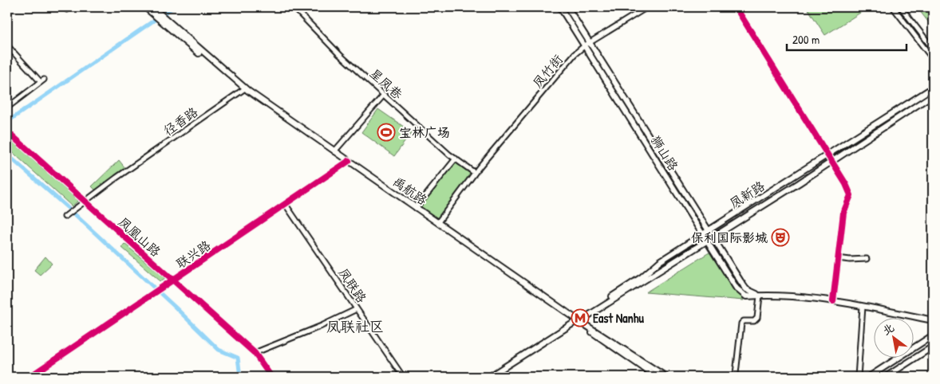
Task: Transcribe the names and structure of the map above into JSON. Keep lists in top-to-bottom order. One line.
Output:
{"streets":{"main road":["狮山路","禹航路","凤新路"],"street":["凤竹街","星凤巷","径香路","凤凰山路","联兴路","凤联路"]},"crossings":[["凤竹街","星凤巷"],["凤竹街","狮山路"],["凤竹街","禹航路"],["径香路","禹航路"],["径香路","凤凰山路"],["狮山路","凤新路"],["禹航路","凤新路"],["禹航路","联兴路"],["凤凰山路","联兴路"],["联兴路","凤联路"]],"districts":["凤联社区"],"places":{"sports":["宝林广场"],"theatre":["保利国际影城"],"metro station":["East Nanhu"]},"scale_bar":"200 m","north":"top left"}
